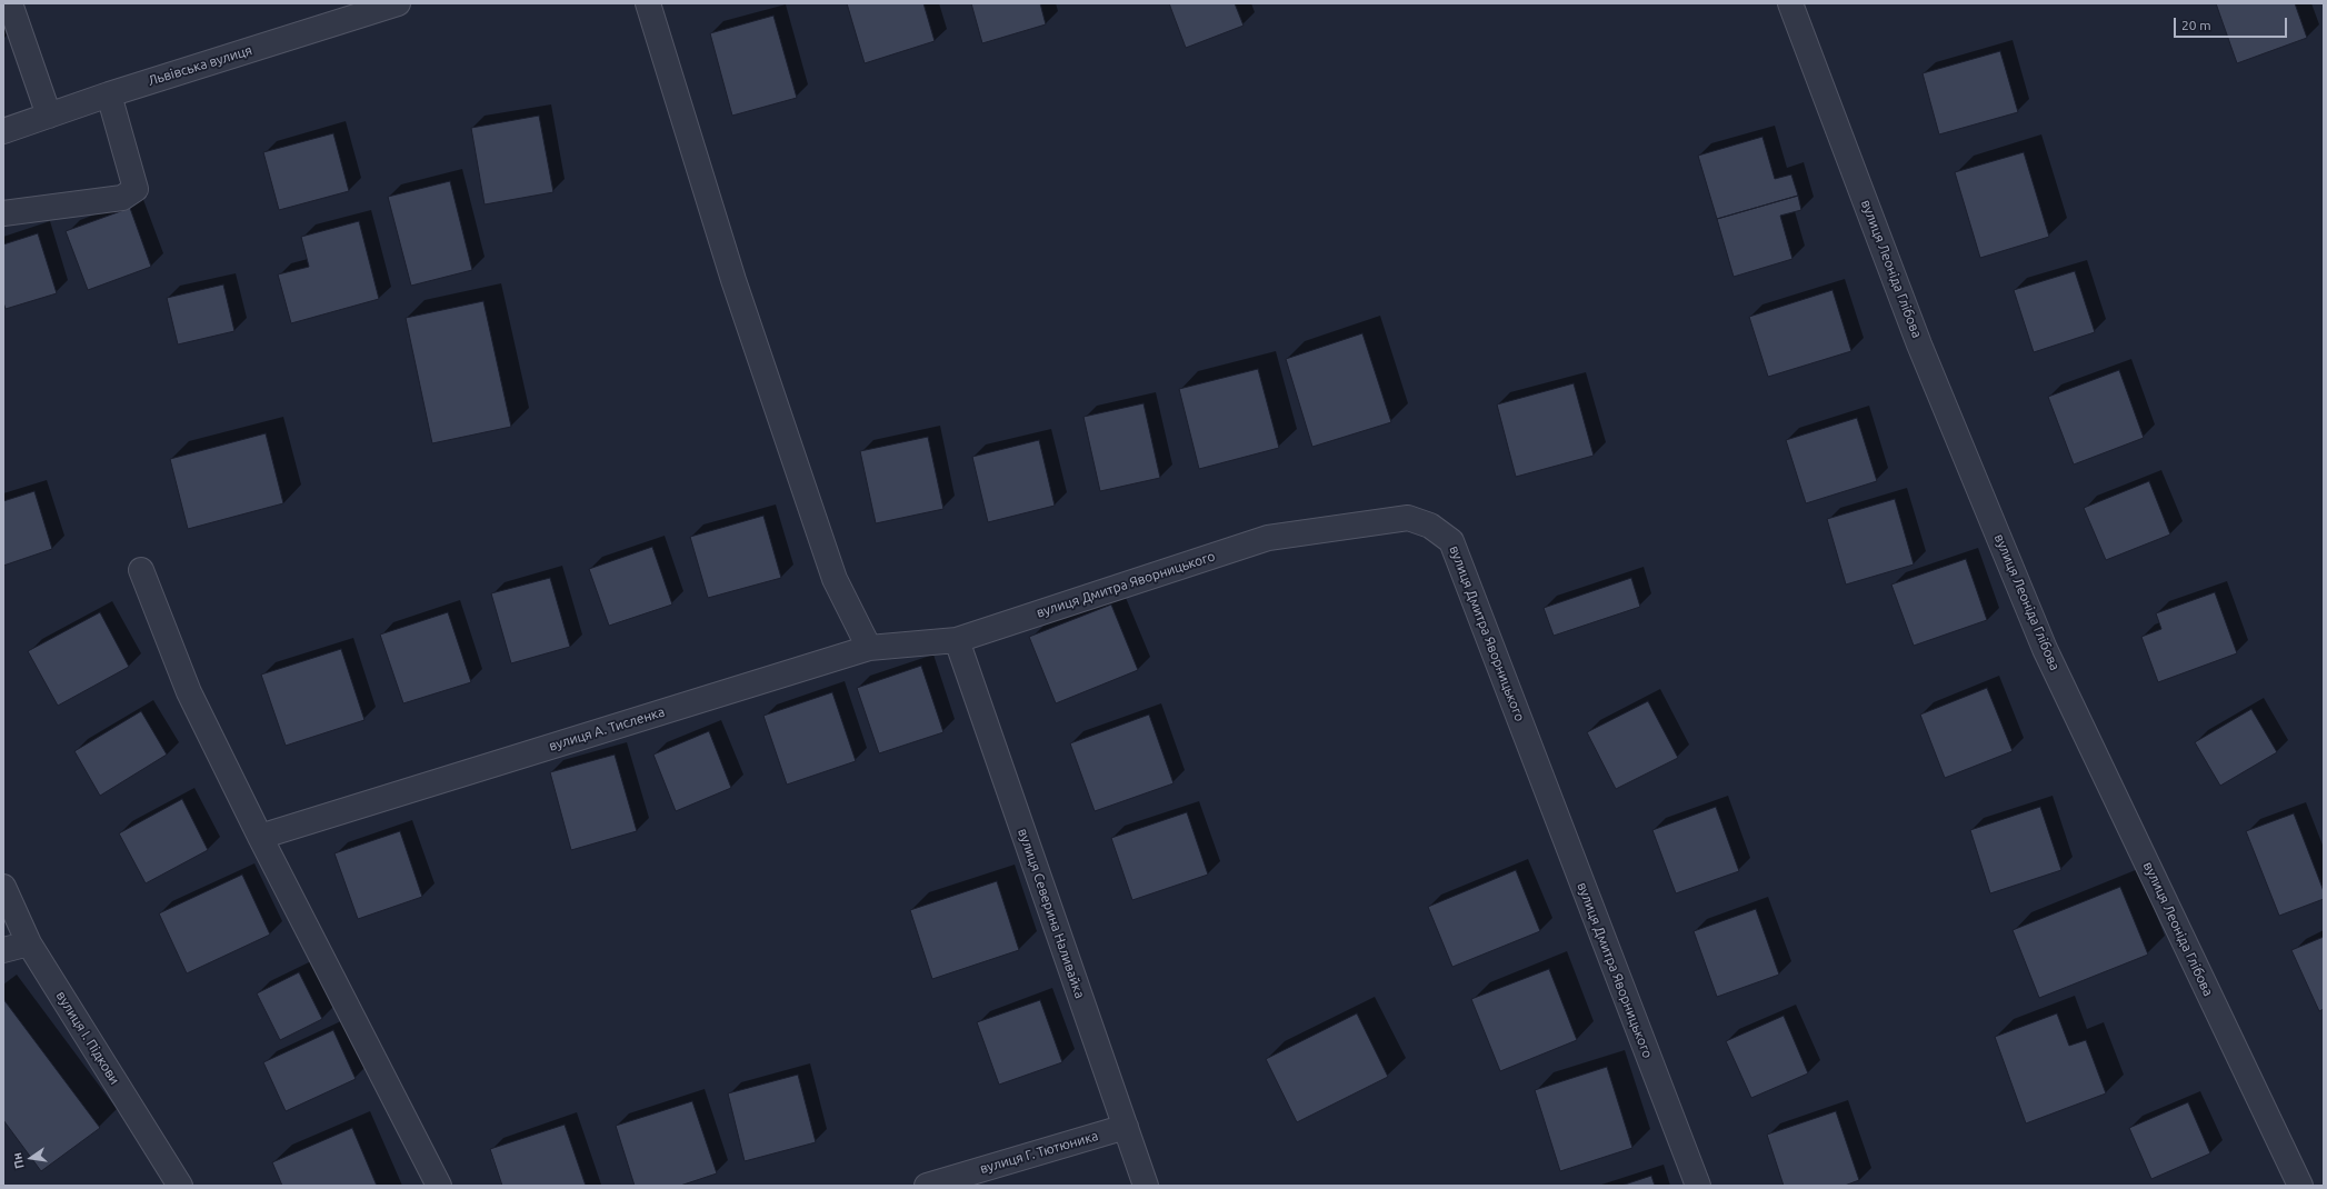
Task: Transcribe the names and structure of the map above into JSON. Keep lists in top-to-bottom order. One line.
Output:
{"streets":{"street":["Львівська вулиця","вулиця Леоніда Глібова","вулиця Дмитра Яворницького","вулиця А. Тисленка","вулиця Северина Наливайка","вулиця І. Підкови","вулиця Г. Тютюника"]},"crossings":[["вулиця Дмитра Яворницького","вулиця А. Тисленка"],["вулиця Дмитра Яворницького","вулиця Северина Наливайка"],["вулиця А. Тисленка","вулиця Северина Наливайка"],["вулиця Северина Наливайка","вулиця Г. Тютюника"]],"scale_bar":"20 m","north":"left"}
